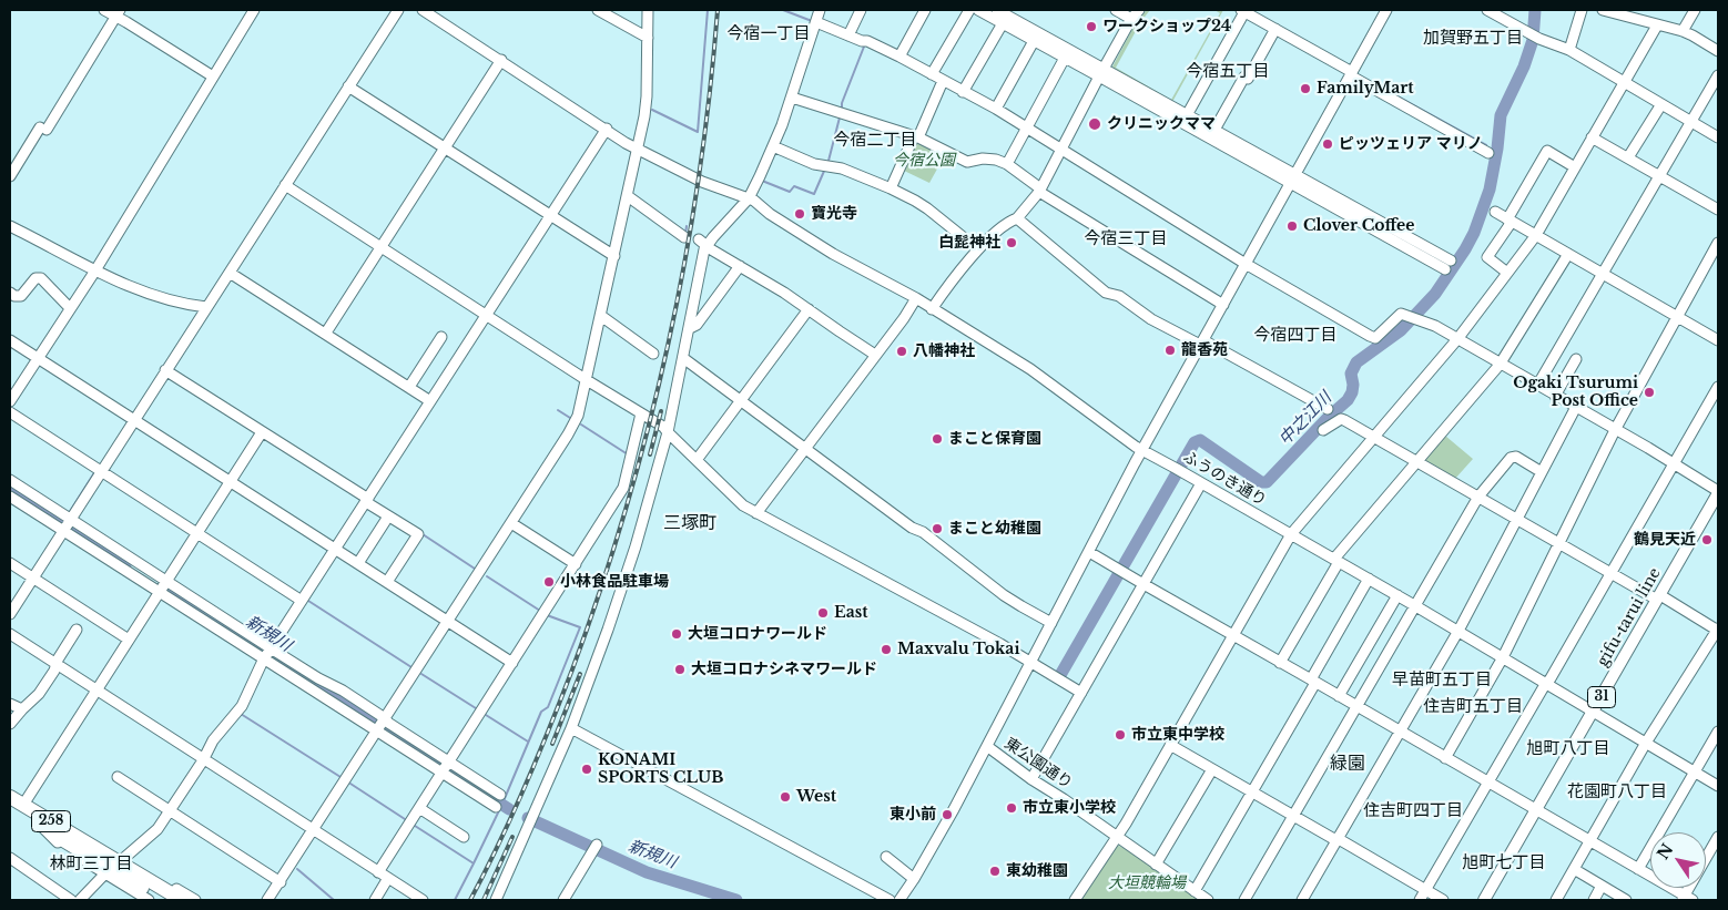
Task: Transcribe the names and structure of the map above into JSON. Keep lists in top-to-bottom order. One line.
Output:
{"streets":{"highway":["258"],"main road":["gifu-tarui line","31"],"street":["ふうのき通り","東公園通り"]},"crossings":[["ふうのき通り","gifu-tarui line"]],"districts":["今宿一丁目","加賀野五丁目","今宿五丁目","今宿二丁目","今宿三丁目","今宿四丁目","三塚町","早苗町五丁目","住吉町五丁目","旭町八丁目","緑園","花園町八丁目","住吉町四丁目","旭町七丁目","林町三丁目"],"water":["中之江川","新規川"],"parks":["今宿公園","大垣競輪場"],"places":["ワークショップ24","FamilyMart","クリニックママ","ピッツェリア マリノ","寶光寺","Clover Coffee","白髭神社","龍香苑","八幡神社","Ogaki Tsurumi Post Office","まこと保育園","まこと幼稚園","鶴見天近","小林食品駐車場","East","大垣コロナワールド","Maxvalu Tokai","大垣コロナシネマワールド","市立東中学校","KONAMI SPORTS CLUB","West","市立東小学校","東小前","東幼稚園"],"north":"top left"}
